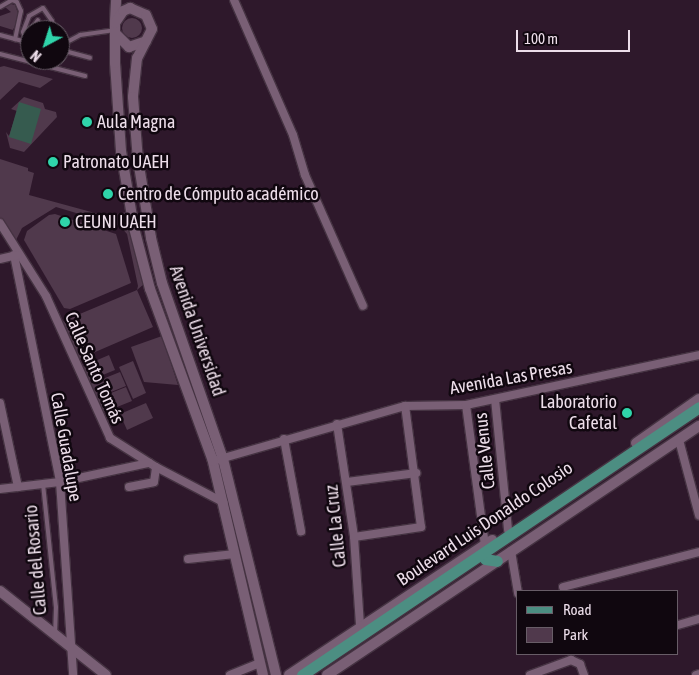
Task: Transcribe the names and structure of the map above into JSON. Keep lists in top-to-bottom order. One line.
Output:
{"streets":{"street":["Avenida Universidad","Calle Santo Tomás","Avenida Las Presas","Calle Guadalupe","Calle Venus","Boulevard Luis Donaldo Colosio","Calle La Cruz"],"lane":["Calle del Rosario"]},"crossings":[["Avenida Universidad","Calle Santo Tomás"],["Avenida Universidad","Avenida Las Presas"],["Calle Santo Tomás","Calle Guadalupe"],["Avenida Las Presas","Calle Venus"],["Avenida Las Presas","Calle La Cruz"],["Calle Venus","Boulevard Luis Donaldo Colosio"],["Boulevard Luis Donaldo Colosio","Calle La Cruz"]],"places":["Aula Magna","Patronato UAEH","Centro de Cómputo académico","CEUNI UAEH","Laboratorio Cafetal"],"legend":["Road","Park"],"scale_bar":"100 m","north":"bottom left"}
